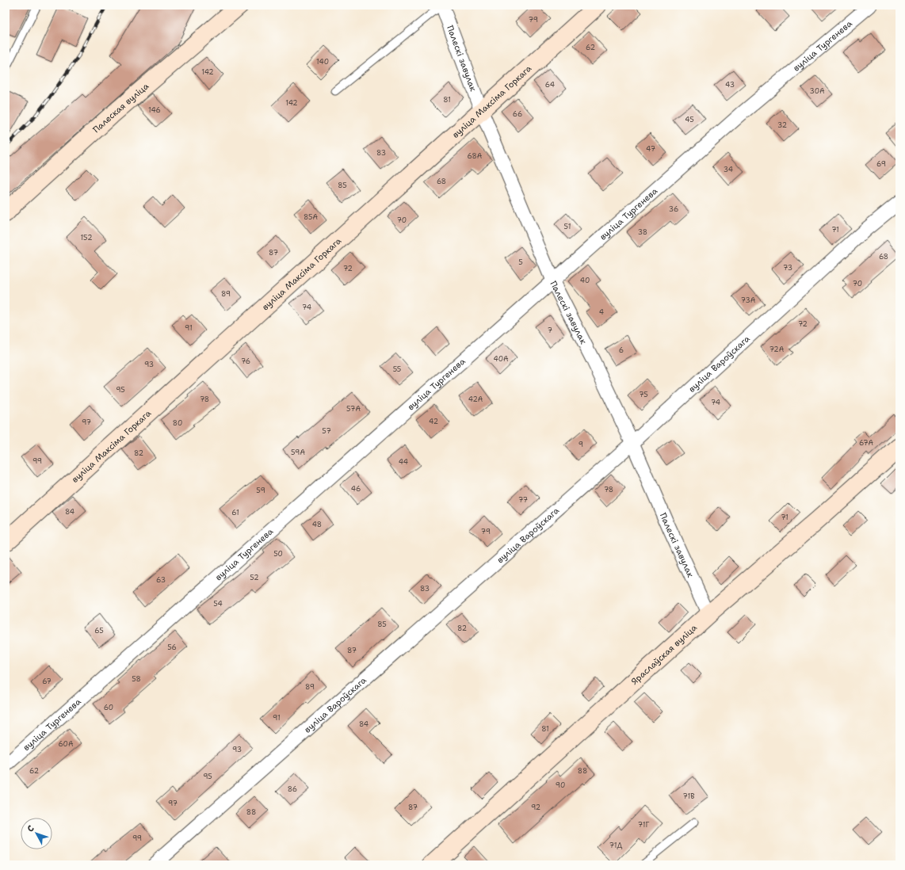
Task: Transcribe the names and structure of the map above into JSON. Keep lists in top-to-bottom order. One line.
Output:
{"streets":{"street":["вуліца Тургенева","Палескі завулак","вуліца Максіма Горкага","Палеская вуліца","вуліца Вароўскага","Яраслаўская вуліца"]},"crossings":[["вуліца Тургенева","Палескі завулак"],["Палескі завулак","вуліца Максіма Горкага"],["Палескі завулак","вуліца Вароўскага"],["Палескі завулак","Яраслаўская вуліца"]],"house_numbers":["79","62","140","142","64","43","30А","81","142","146","66","45","32","47","83","68А","69","34","68","85","36","85А","70","51","71","38","152","87","68","5","73","72","40","70","89","73А","74","4","72","91","7","72А","6","40А","76","93","55","95","75","78","42А","74","57А","42","97","80","57","67А","9","59А","82","99","44","46","78","59","77","84","61","71","48","79","50","52","63","83","54","85","82","65","56","87","58","67","89","60","91","84","81","60А","93","62","88","95","90","86","71В","97","87","92","88","71Г","99","71Д"],"north":"top left"}
